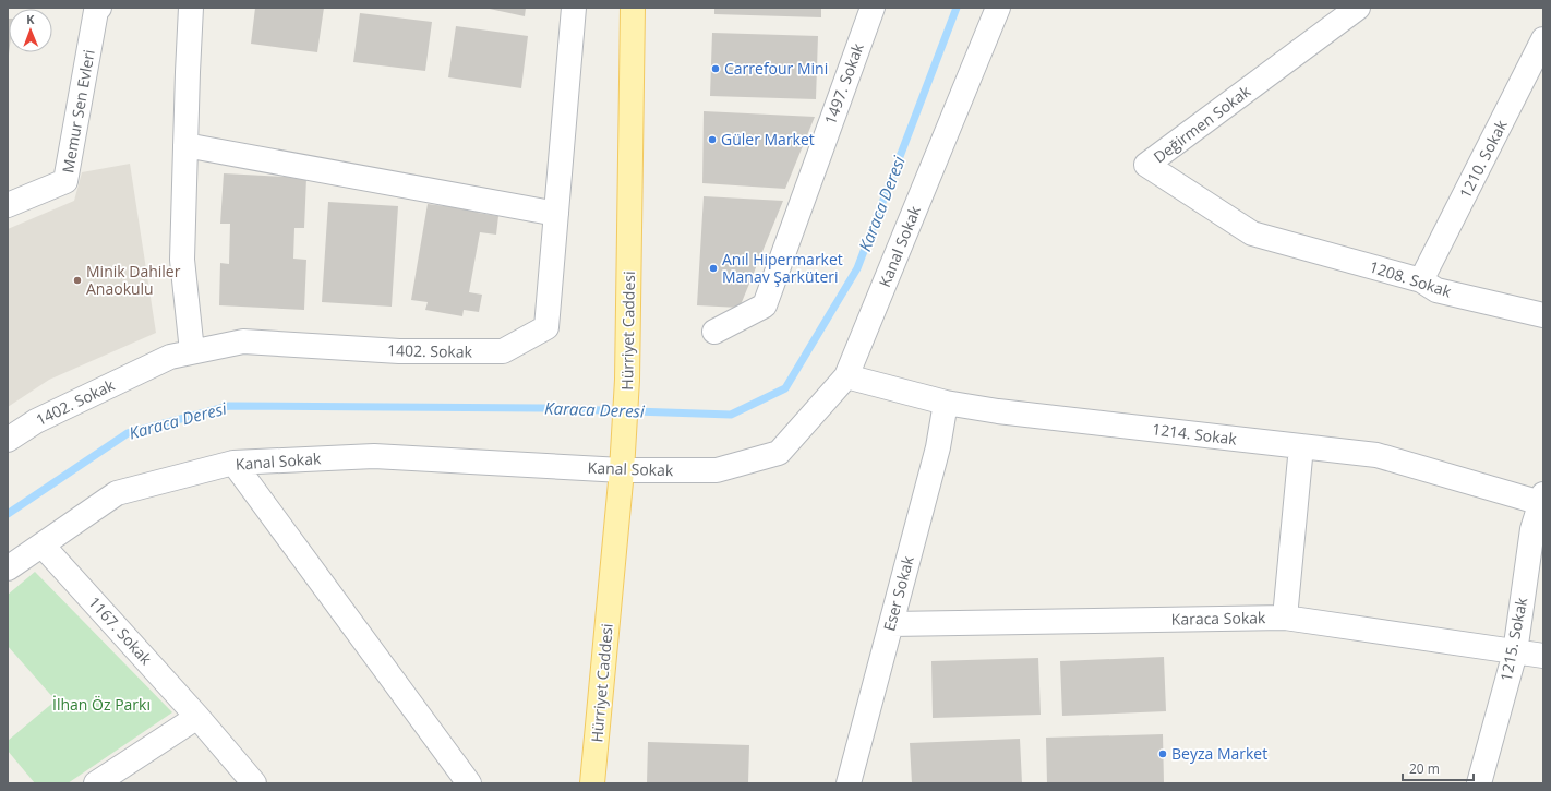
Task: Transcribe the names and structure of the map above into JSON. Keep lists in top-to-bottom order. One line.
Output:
{"streets":{"main road":["Hürriyet Caddesi"],"street":["1497. Sokak","Memur Sen Evleri","Değirmen Sokak","1210. Sokak","Kanal Sokak","1208. Sokak","1402. Sokak","1214. Sokak","Eser Sokak","Karaca Sokak","1167. Sokak","1215. Sokak"]},"crossings":[["Değirmen Sokak","1208. Sokak"],["1210. Sokak","1208. Sokak"],["Kanal Sokak","Hürriyet Caddesi"],["Kanal Sokak","1214. Sokak"],["Kanal Sokak","1167. Sokak"],["1214. Sokak","Eser Sokak"],["1214. Sokak","1215. Sokak"],["Eser Sokak","Karaca Sokak"],["Karaca Sokak","1215. Sokak"]],"water":["Karaca Deresi"],"parks":["İlhan Öz Parkı"],"places":["Carrefour Mini","Güler Market","Anıl Hipermarket Manav Şarküteri","Minik Dahiler Anaokulu","Beyza Market"],"scale_bar":"20 m","north":"top"}
